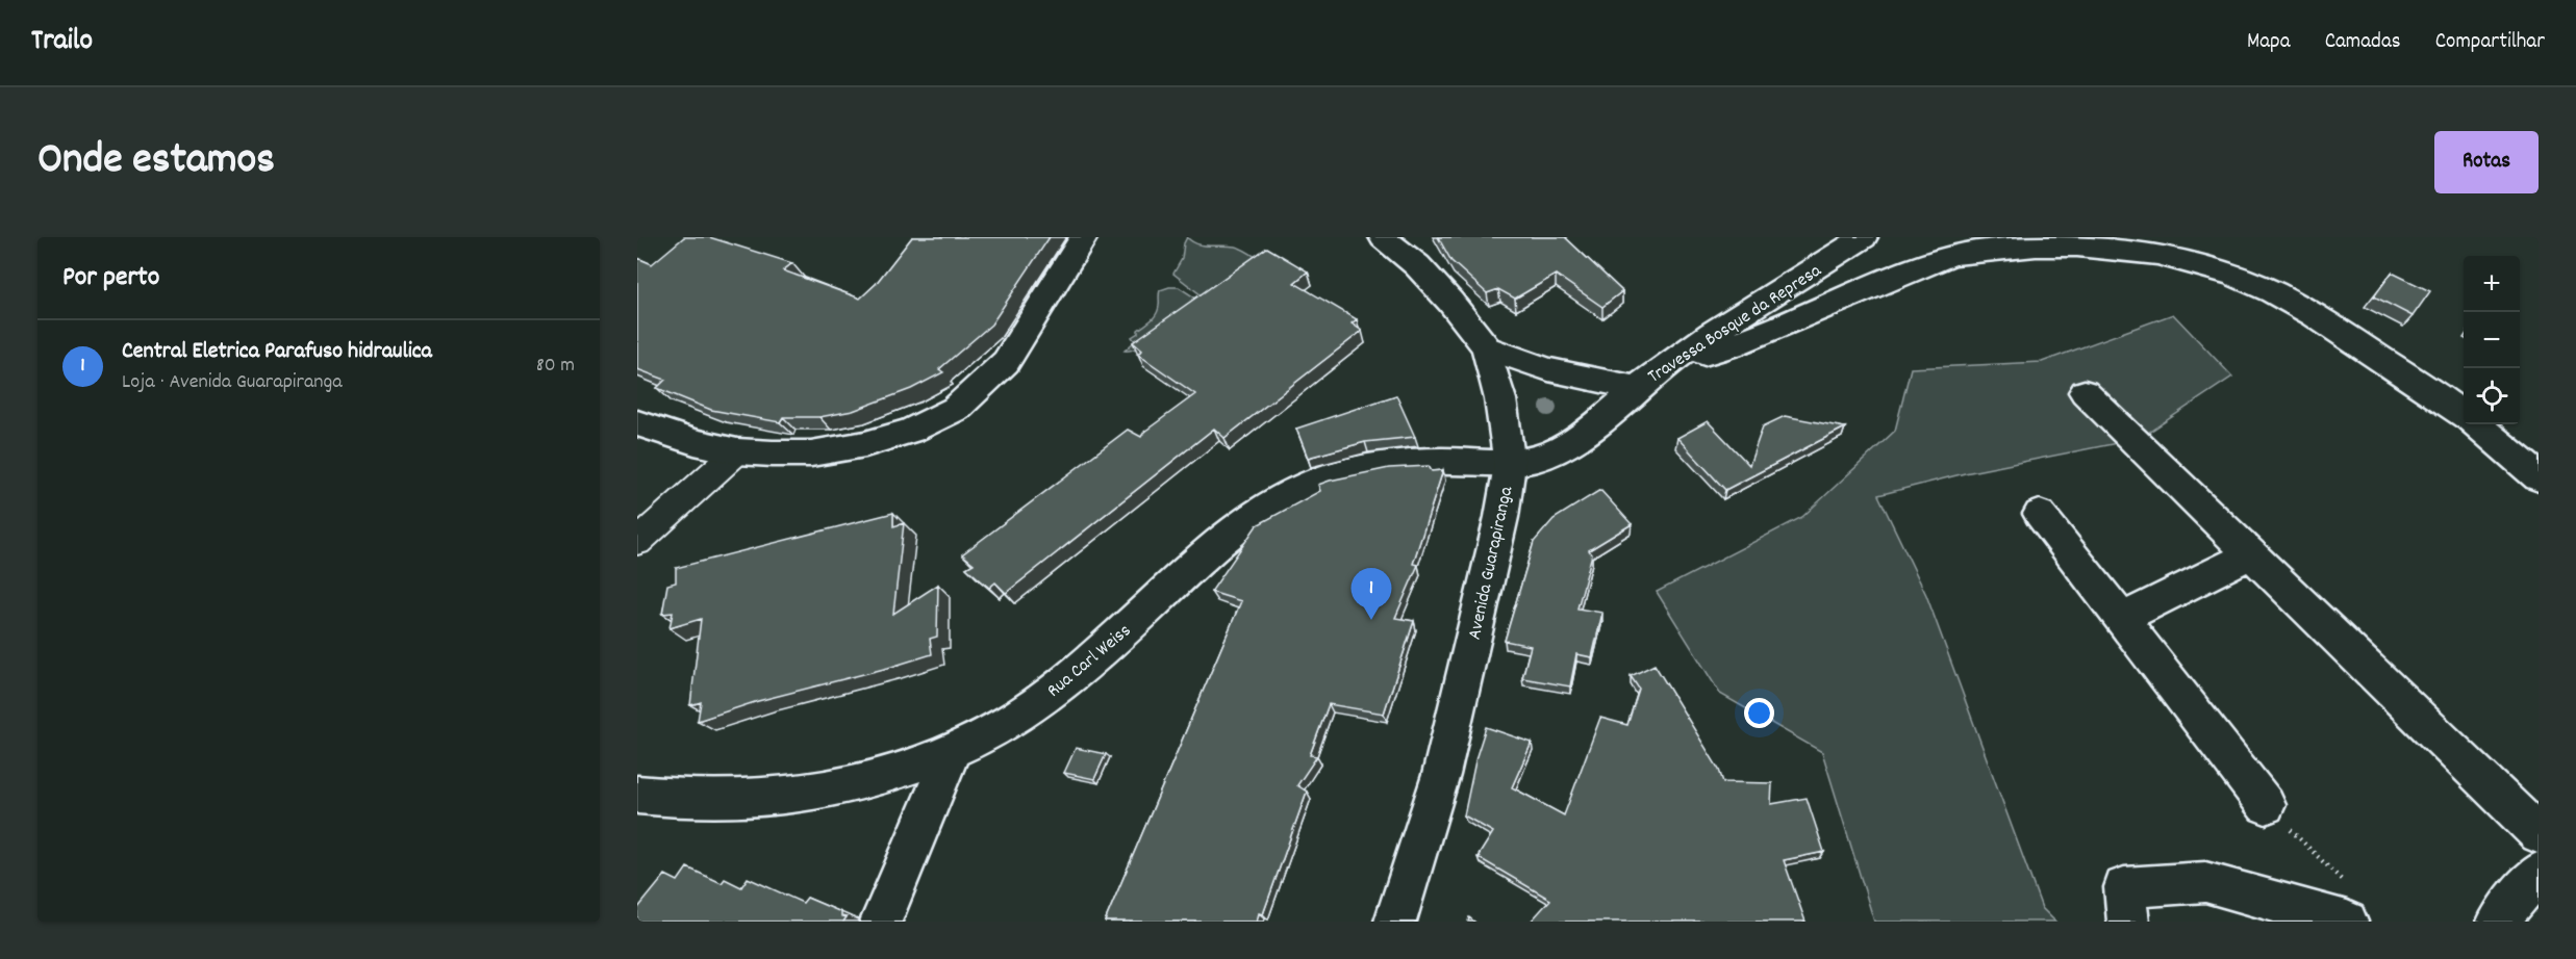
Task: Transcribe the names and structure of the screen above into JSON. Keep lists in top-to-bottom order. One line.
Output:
{"streets":{"street":["Travessa Bosque da Represa","Avenida Guarapiranga","Rua Carl Weiss"]},"crossings":[["Travessa Bosque da Represa","Avenida Guarapiranga"],["Travessa Bosque da Represa","Rua Carl Weiss"],["Avenida Guarapiranga","Rua Carl Weiss"]],"page":{"header":"Trailo","nav":["Mapa","Camadas","Compartilhar"],"title":"Onde estamos","buttons":"Rotas","heading":"Por perto","map_buttons":["+","−"],"list":[{"mark":"1","name":"Central Eletrica Parafuso hidraulica","note":"Loja · Avenida Guarapiranga","value":"80 m"}],"pins":"1"}}
